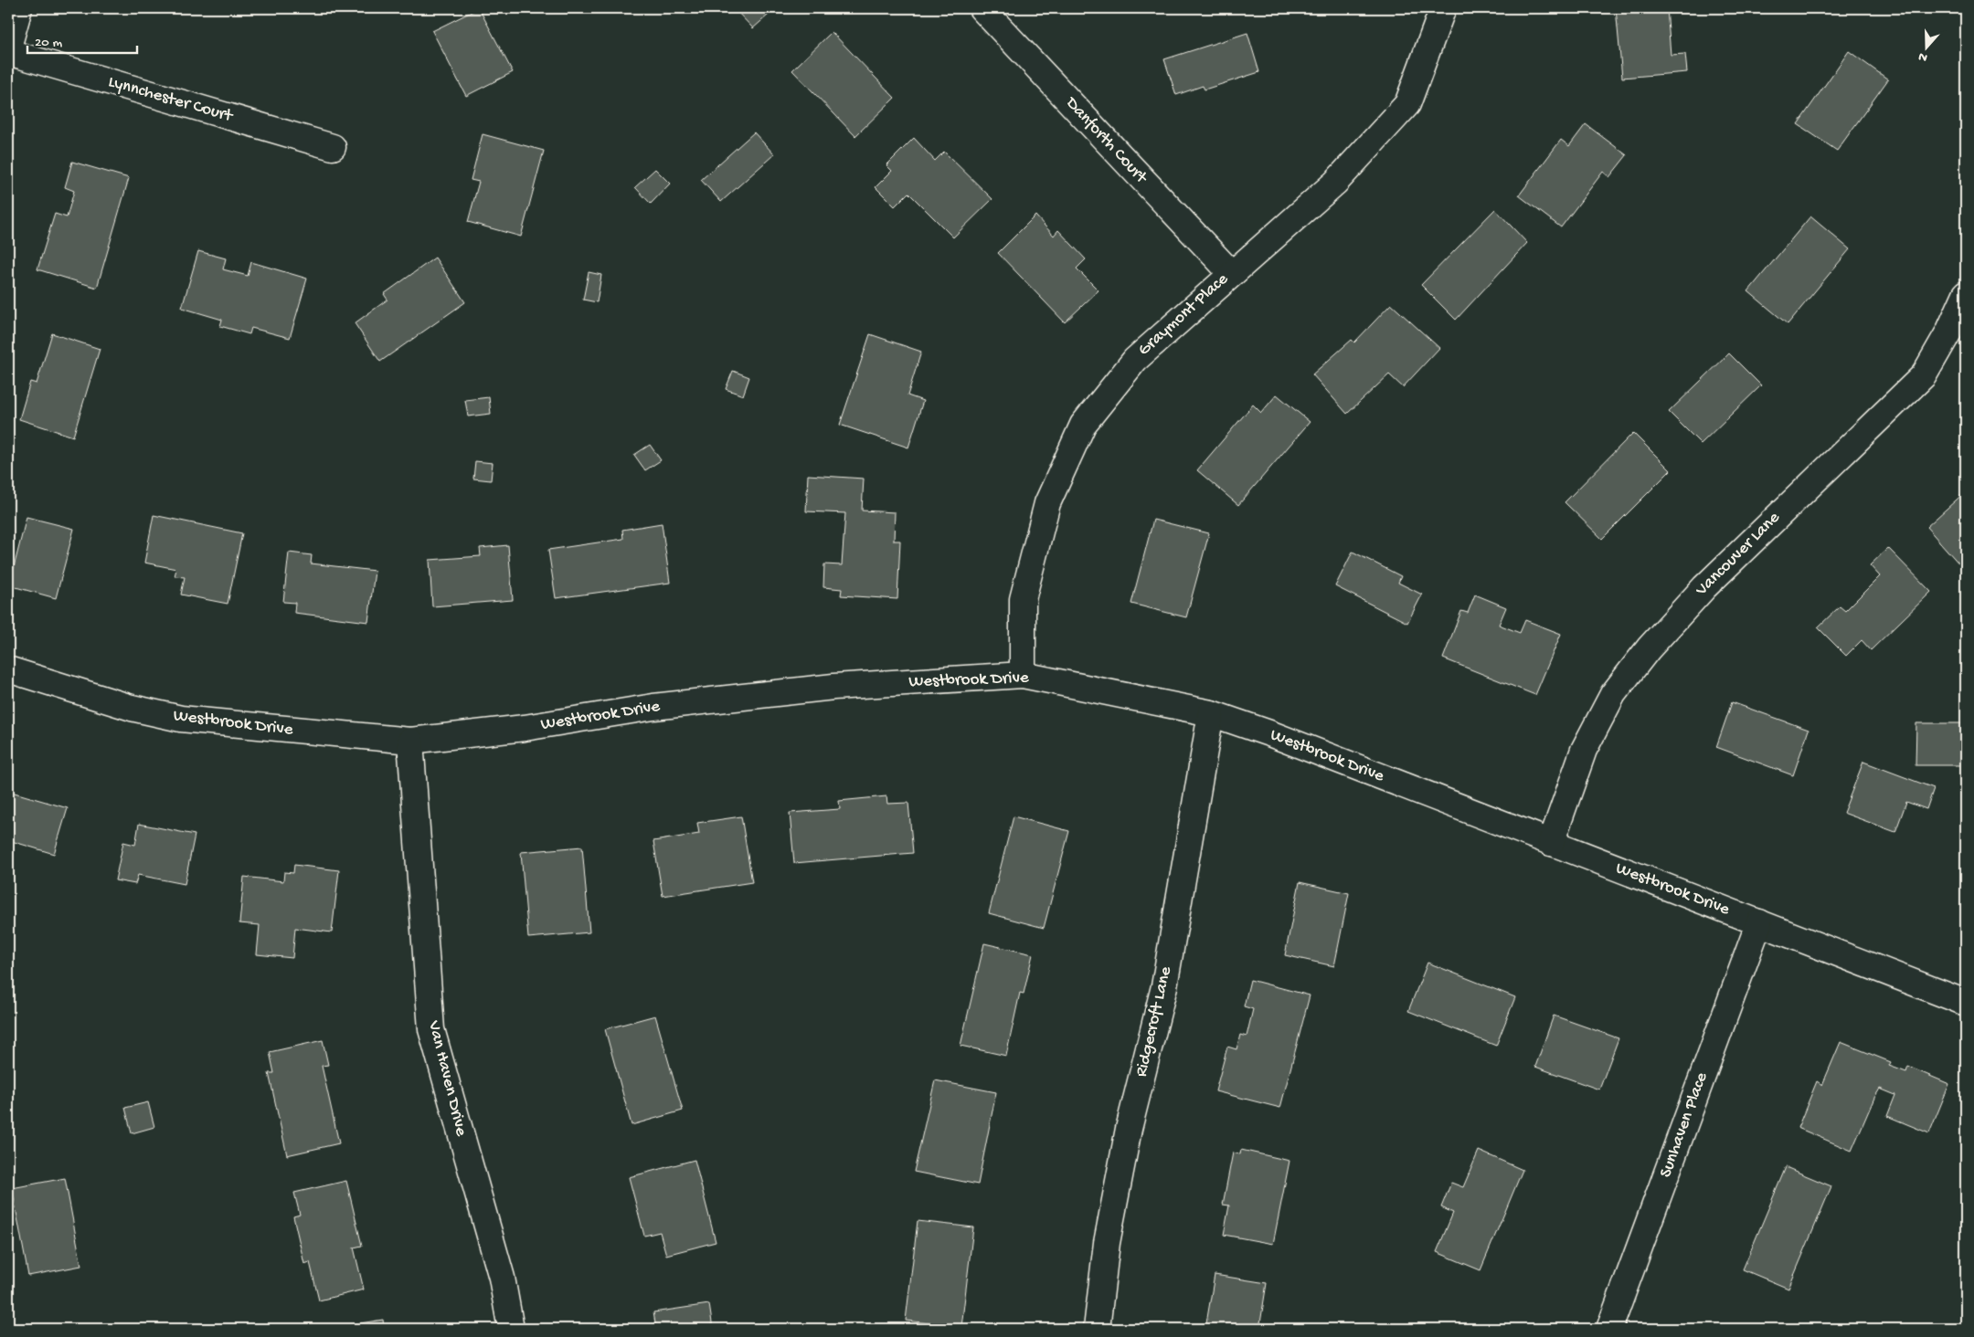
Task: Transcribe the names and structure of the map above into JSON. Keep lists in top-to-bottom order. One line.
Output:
{"streets":{"street":["Lynnchester Court","Danforth Court","Graymont Place","Vancouver Lane","Westbrook Drive","Ridgecroft Lane","Van Haven Drive","Sunhaven Place"]},"crossings":[["Danforth Court","Graymont Place"],["Graymont Place","Westbrook Drive"],["Vancouver Lane","Westbrook Drive"],["Westbrook Drive","Ridgecroft Lane"],["Westbrook Drive","Van Haven Drive"],["Westbrook Drive","Sunhaven Place"]],"scale_bar":"20 m","north":"bottom"}
